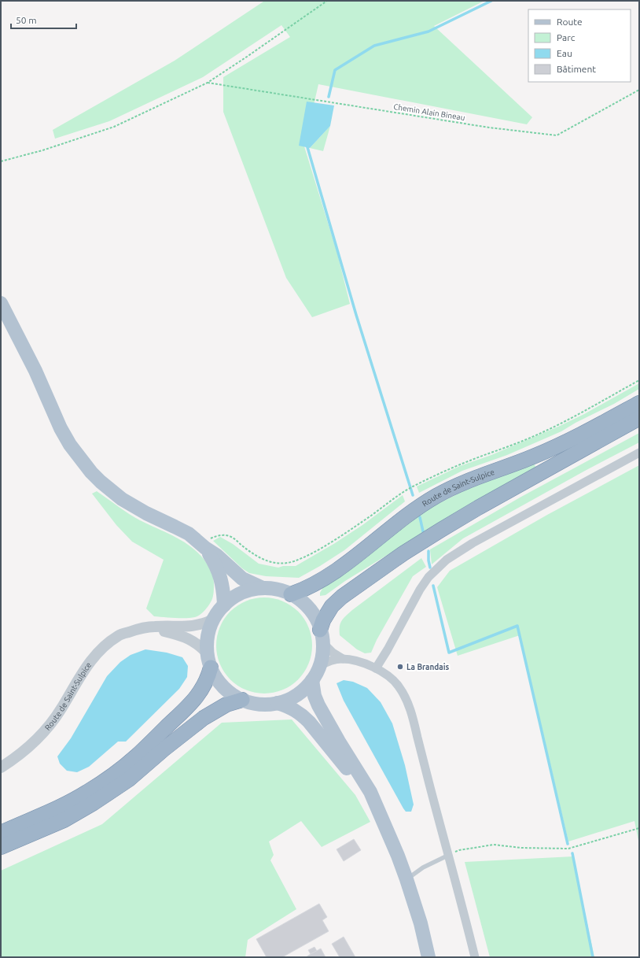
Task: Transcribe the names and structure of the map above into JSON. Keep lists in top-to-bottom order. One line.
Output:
{"streets":{"highway":["Route de Saint-Sulpice"],"path":["Chemin Alain Bineau"]},"places":["La Brandais"],"legend":["Route","Parc","Eau","Bâtiment"],"scale_bar":"50 m"}
